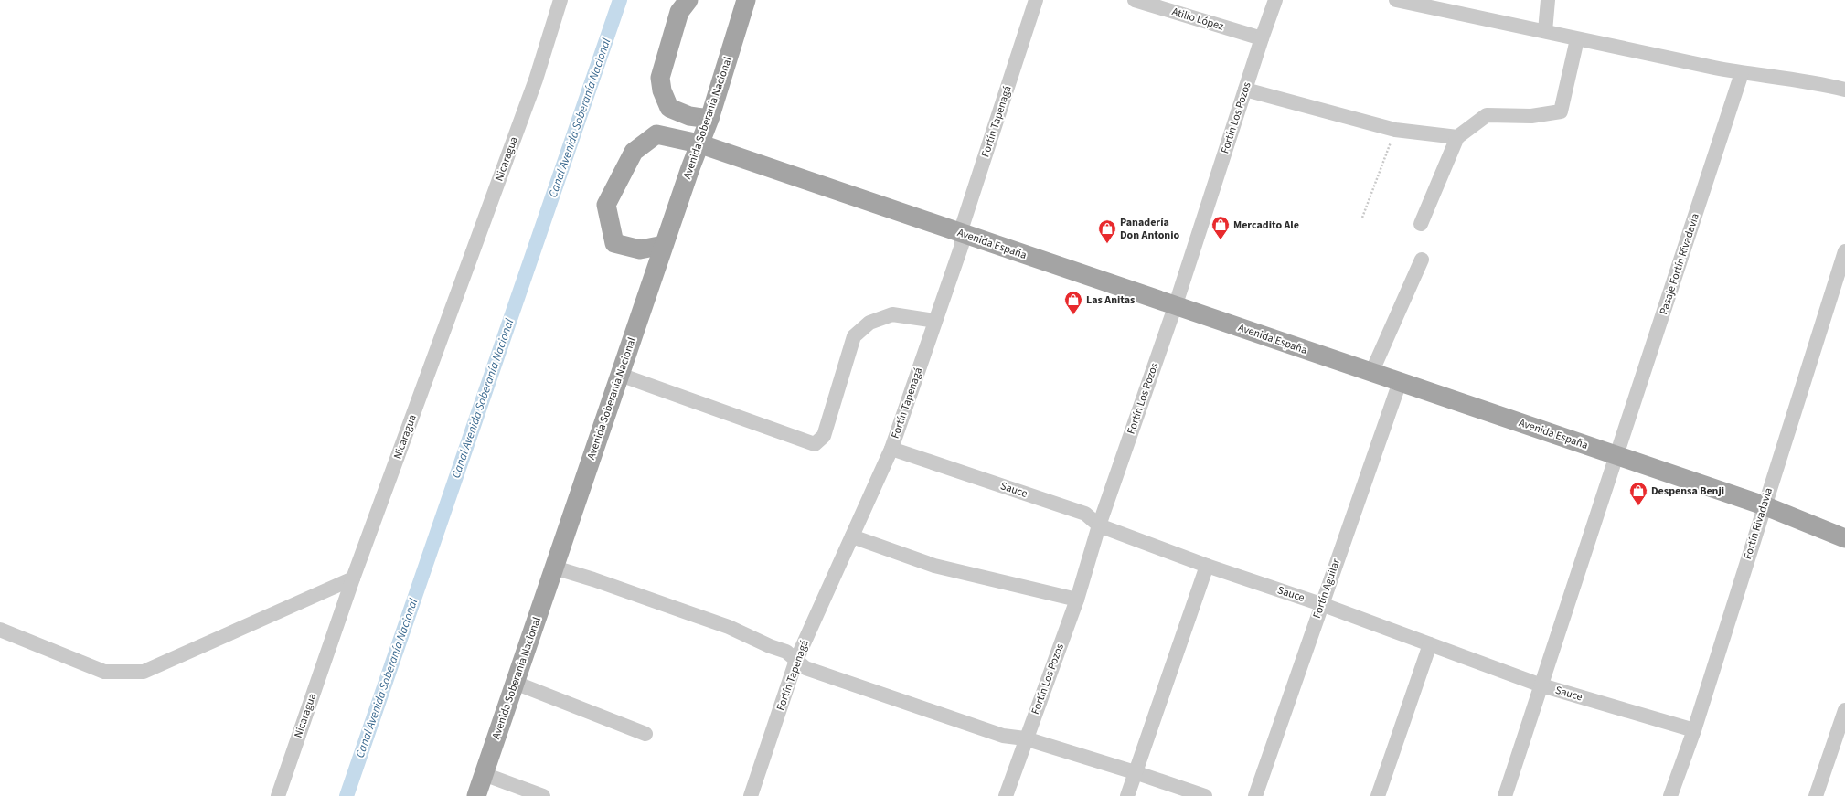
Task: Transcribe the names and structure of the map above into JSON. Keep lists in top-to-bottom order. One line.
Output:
{"streets":{"main road":["Avenida Soberanía Nacional","Avenida España"],"street":["Atilio López","Fortín Los Pozos","Fortín Tapenagá","Nicaragua","Pasaje Fortín Rivadavia","Sauce","Fortín Rivadavia","Fortín Aguilar"]},"crossings":[["Atilio López","Fortín Los Pozos"],["Avenida Soberanía Nacional","Avenida España"],["Fortín Los Pozos","Avenida España"],["Fortín Los Pozos","Sauce"],["Fortín Tapenagá","Avenida España"],["Fortín Tapenagá","Sauce"],["Avenida España","Pasaje Fortín Rivadavia"],["Avenida España","Fortín Rivadavia"],["Avenida España","Fortín Aguilar"],["Pasaje Fortín Rivadavia","Sauce"],["Sauce","Fortín Rivadavia"],["Sauce","Fortín Aguilar"]],"water":["Canal Avenida Soberanía Nacional"],"places":{"shop":["Mercadito Ale","Panadería Don Antonio","Las Anitas","Despensa Benji"]}}
